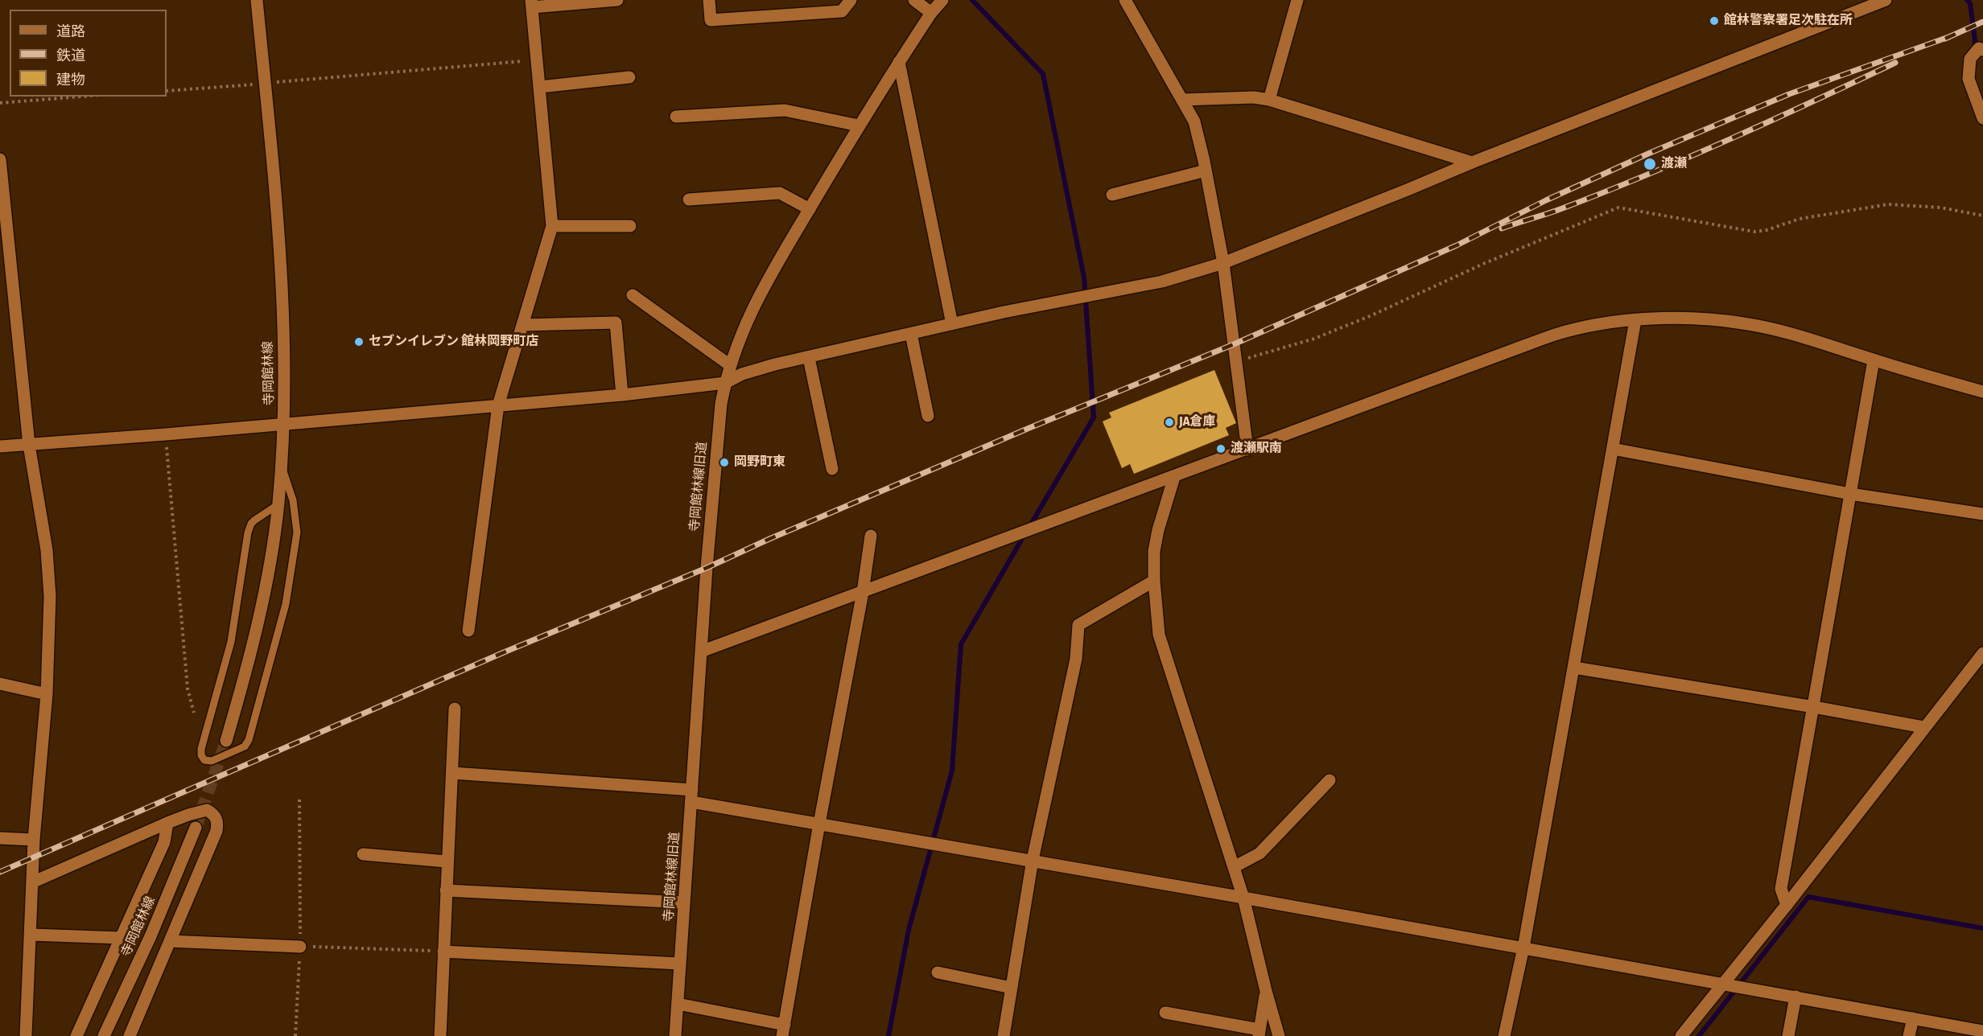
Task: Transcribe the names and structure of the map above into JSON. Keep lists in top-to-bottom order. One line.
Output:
{"streets":{"street":["寺岡館林線","寺岡館林線旧道"]},"places":["館林警察署足次駐在所","渡瀬","セブンイレブン 館林岡野町店","JA倉庫","渡瀬駅南","岡野町東"],"legend":["道路","鉄道","建物"]}
